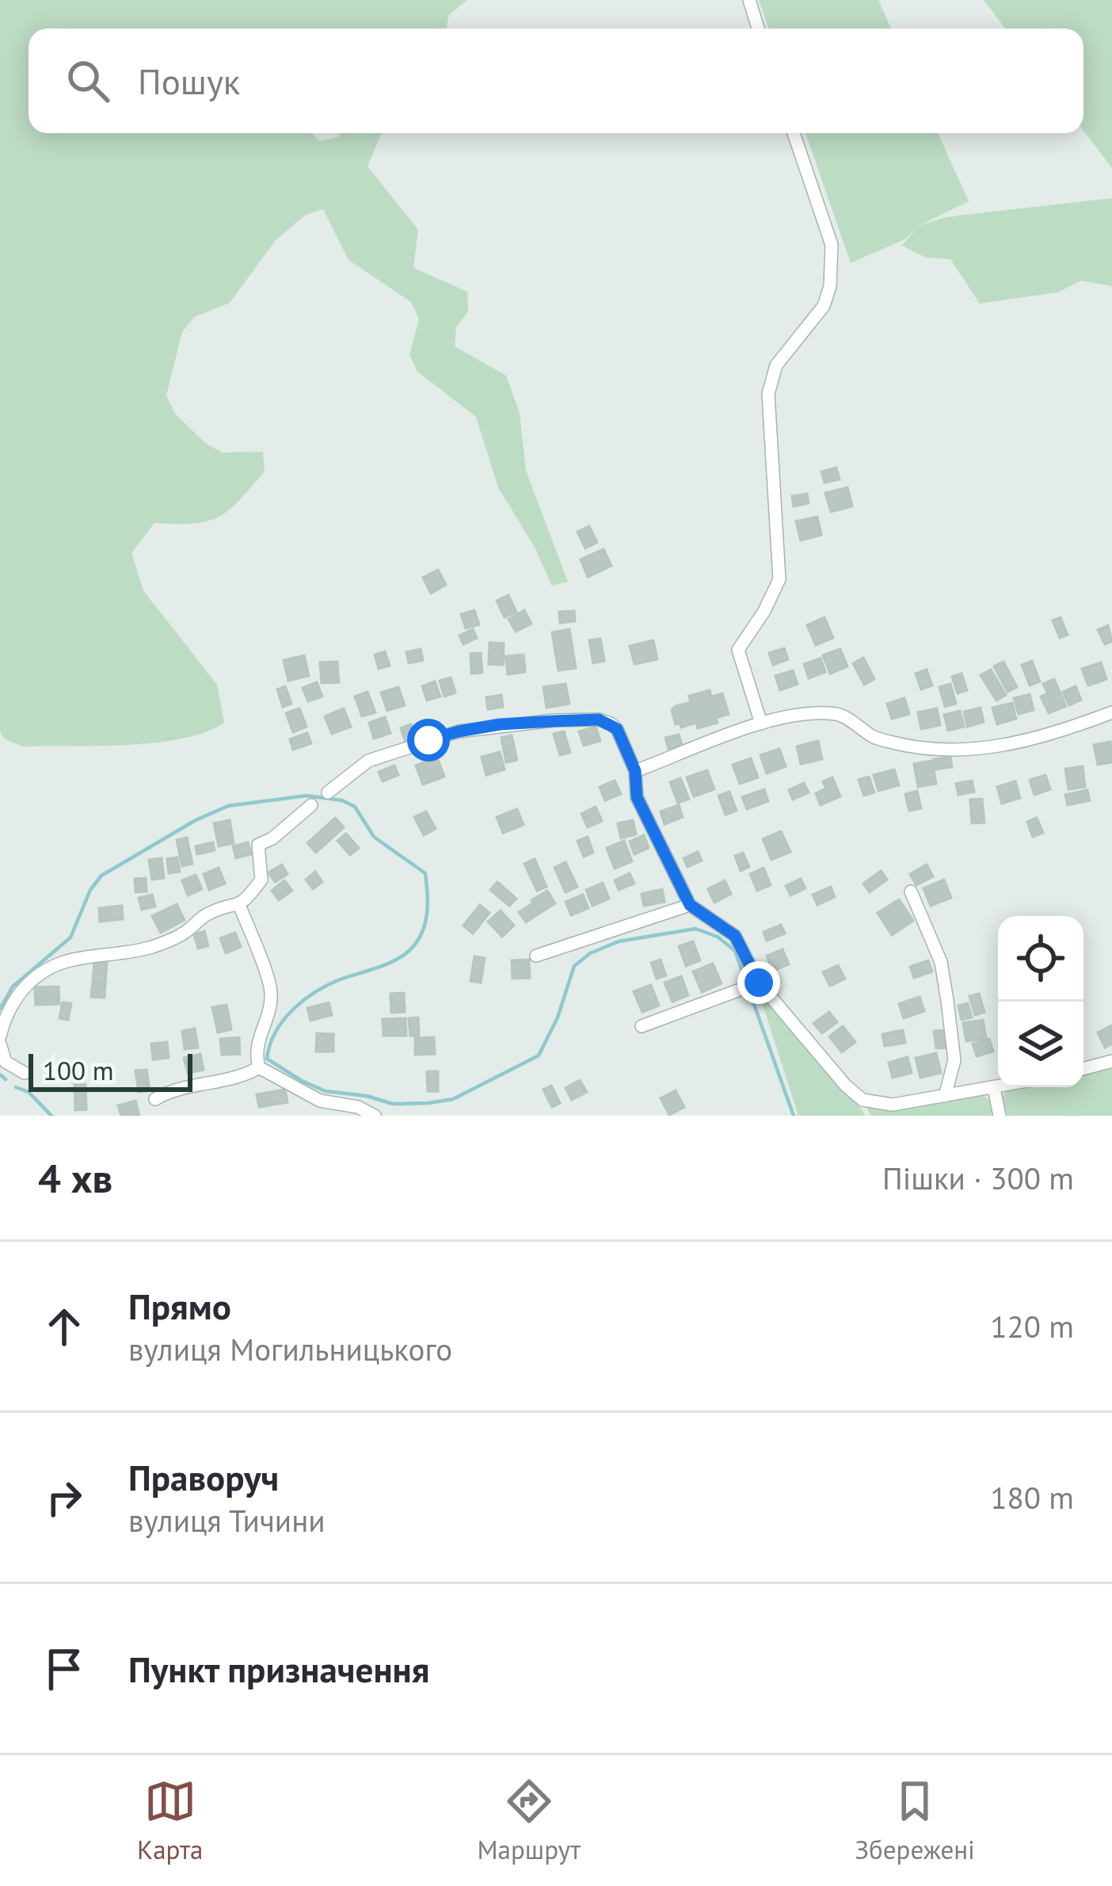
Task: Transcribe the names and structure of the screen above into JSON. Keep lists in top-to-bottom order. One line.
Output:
{"scale_bar":"100 m","page":{"search":"Пошук","scale":"100 m","heading":["4 хв","Пішки · 300 m"],"list":[["Прямо","вулиця Могильницького","120 m"],["Праворуч","вулиця Тичини","180 m"],"Пункт призначення"],"nav":["Карта","Маршрут","Збережені"]}}
